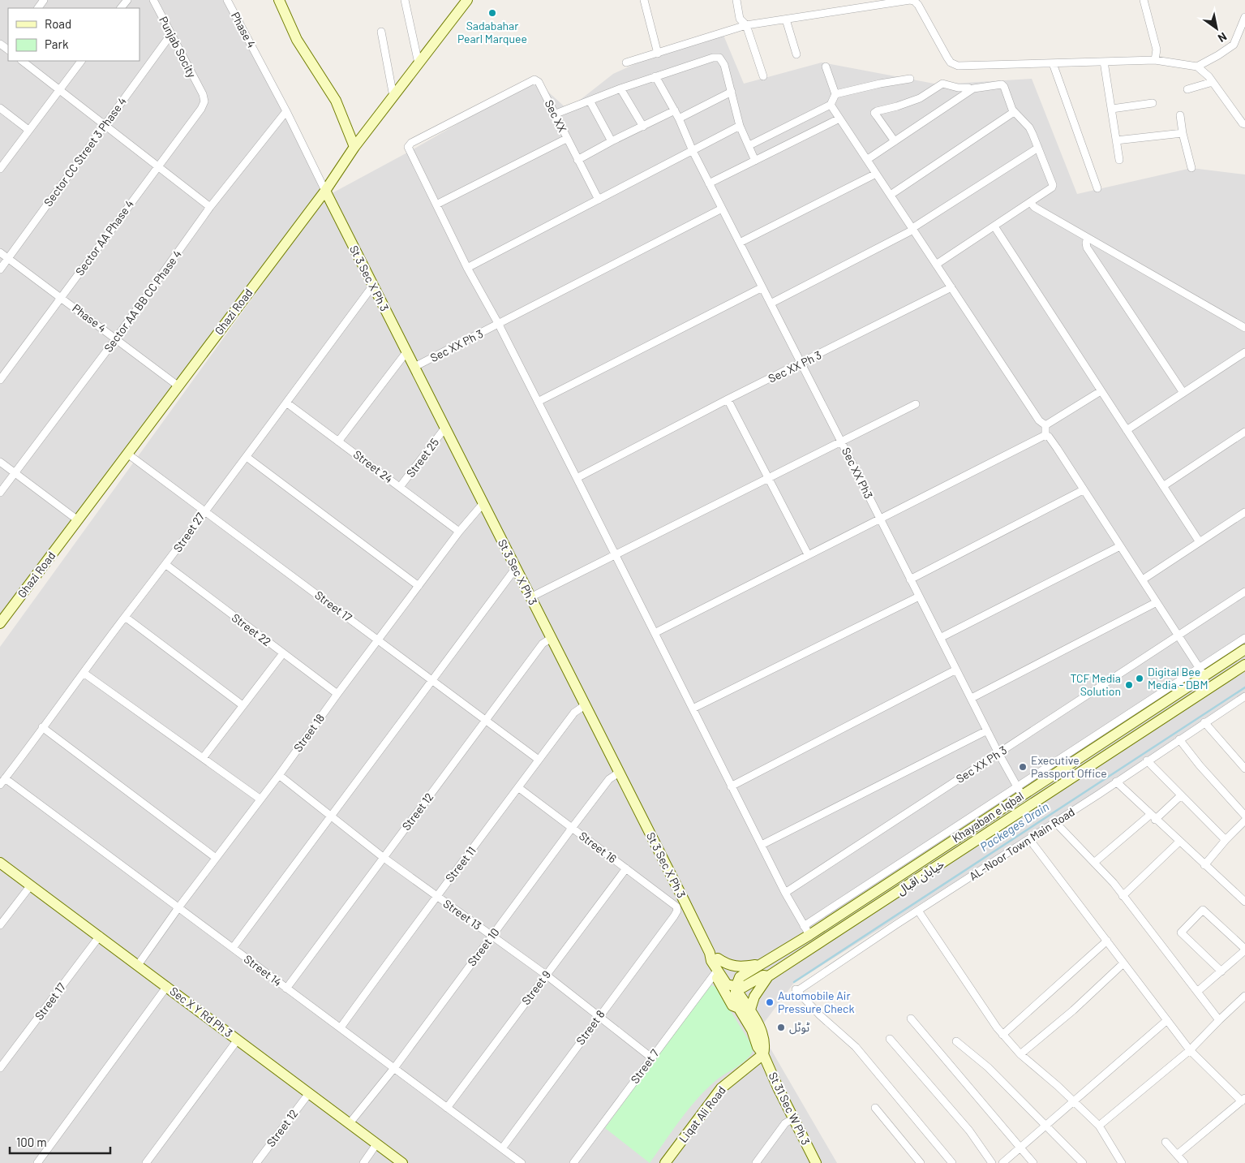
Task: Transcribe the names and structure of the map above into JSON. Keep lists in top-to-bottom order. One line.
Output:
{"streets":{"main road":["St 3 Sec X Ph 3","Ghazi Road","Khayaban e Iqbal","خیابان اقبال","Sec X Y Rd Ph 3","St 31 Sec W Ph 3","Liqat Ali Road"],"street":["Phase 4","Punjab Socity","Sec XX","Sector CC Street 3 Phase 4","Sector AA Phase 4","Sector AA BB CC Phase 4","Sec XX Ph 3","Street 25","Street 24","Sec XX Ph3","Street 27","Street 17","Street 22","Street 18","Street 12","AL-Noor Town Main Road","Street 16","Street 11","Street 13","Street 10","Street 14","Street 9","Street 8","Street 7"]},"crossings":[["Phase 4","Sector CC Street 3 Phase 4"],["Phase 4","Sector AA Phase 4"],["Phase 4","St 3 Sec X Ph 3"],["Phase 4","Sector AA BB CC Phase 4"],["Phase 4","Ghazi Road"],["Punjab Socity","Sector CC Street 3 Phase 4"],["Punjab Socity","Sector AA Phase 4"],["St 3 Sec X Ph 3","Ghazi Road"],["St 3 Sec X Ph 3","Sec XX Ph 3"],["St 3 Sec X Ph 3","Street 25"],["St 3 Sec X Ph 3","Street 27"],["St 3 Sec X Ph 3","Street 18"],["St 3 Sec X Ph 3","Street 12"],["St 3 Sec X Ph 3","Khayaban e Iqbal"],["St 3 Sec X Ph 3","Street 16"],["St 3 Sec X Ph 3","Street 11"],["St 3 Sec X Ph 3","خیابان اقبال"],["St 3 Sec X Ph 3","Street 10"],["St 3 Sec X Ph 3","Street 8"],["St 3 Sec X Ph 3","Street 7"],["St 3 Sec X Ph 3","St 31 Sec W Ph 3"],["Ghazi Road","Street 17"],["Sec XX Ph 3","Sec XX Ph3"],["Street 25","Street 24"],["Street 24","Street 27"],["Street 24","Street 18"],["Sec XX Ph3","Khayaban e Iqbal"],["Street 27","Street 17"],["Street 27","Street 22"],["Street 27","Street 14"],["Street 17","Street 18"],["Street 17","Street 12"],["Street 17","Street 11"],["Street 17","Sec X Y Rd Ph 3"],["Street 22","Street 18"],["Street 18","Street 13"],["Street 18","Street 14"],["Street 18","Sec X Y Rd Ph 3"],["Street 12","Street 13"],["Street 12","Street 14"],["Street 12","Sec X Y Rd Ph 3"],["Khayaban e Iqbal","خیابان اقبال"],["Khayaban e Iqbal","St 31 Sec W Ph 3"],["Street 16","Street 11"],["Street 16","Street 10"],["Street 16","Street 9"],["Street 16","Street 8"],["Street 11","Street 13"],["Street 11","Street 14"],["خیابان اقبال","St 31 Sec W Ph 3"],["Street 13","Street 10"],["Street 13","Street 9"],["Street 13","Street 8"],["Street 13","Street 7"],["Street 10","Street 14"],["Street 10","Sec X Y Rd Ph 3"],["Street 14","Street 9"],["Street 14","Street 8"],["St 31 Sec W Ph 3","Liqat Ali Road"]],"water":["Packeges Drain"],"places":["Sadabahar Pearl Marquee","Digital Bee Media - DBM","TCF Media Solution","Executive Passport Office","Automobile Air Pressure Check","ٹوٹل"],"legend":["Road","Park"],"scale_bar":"100 m","north":"bottom right"}
